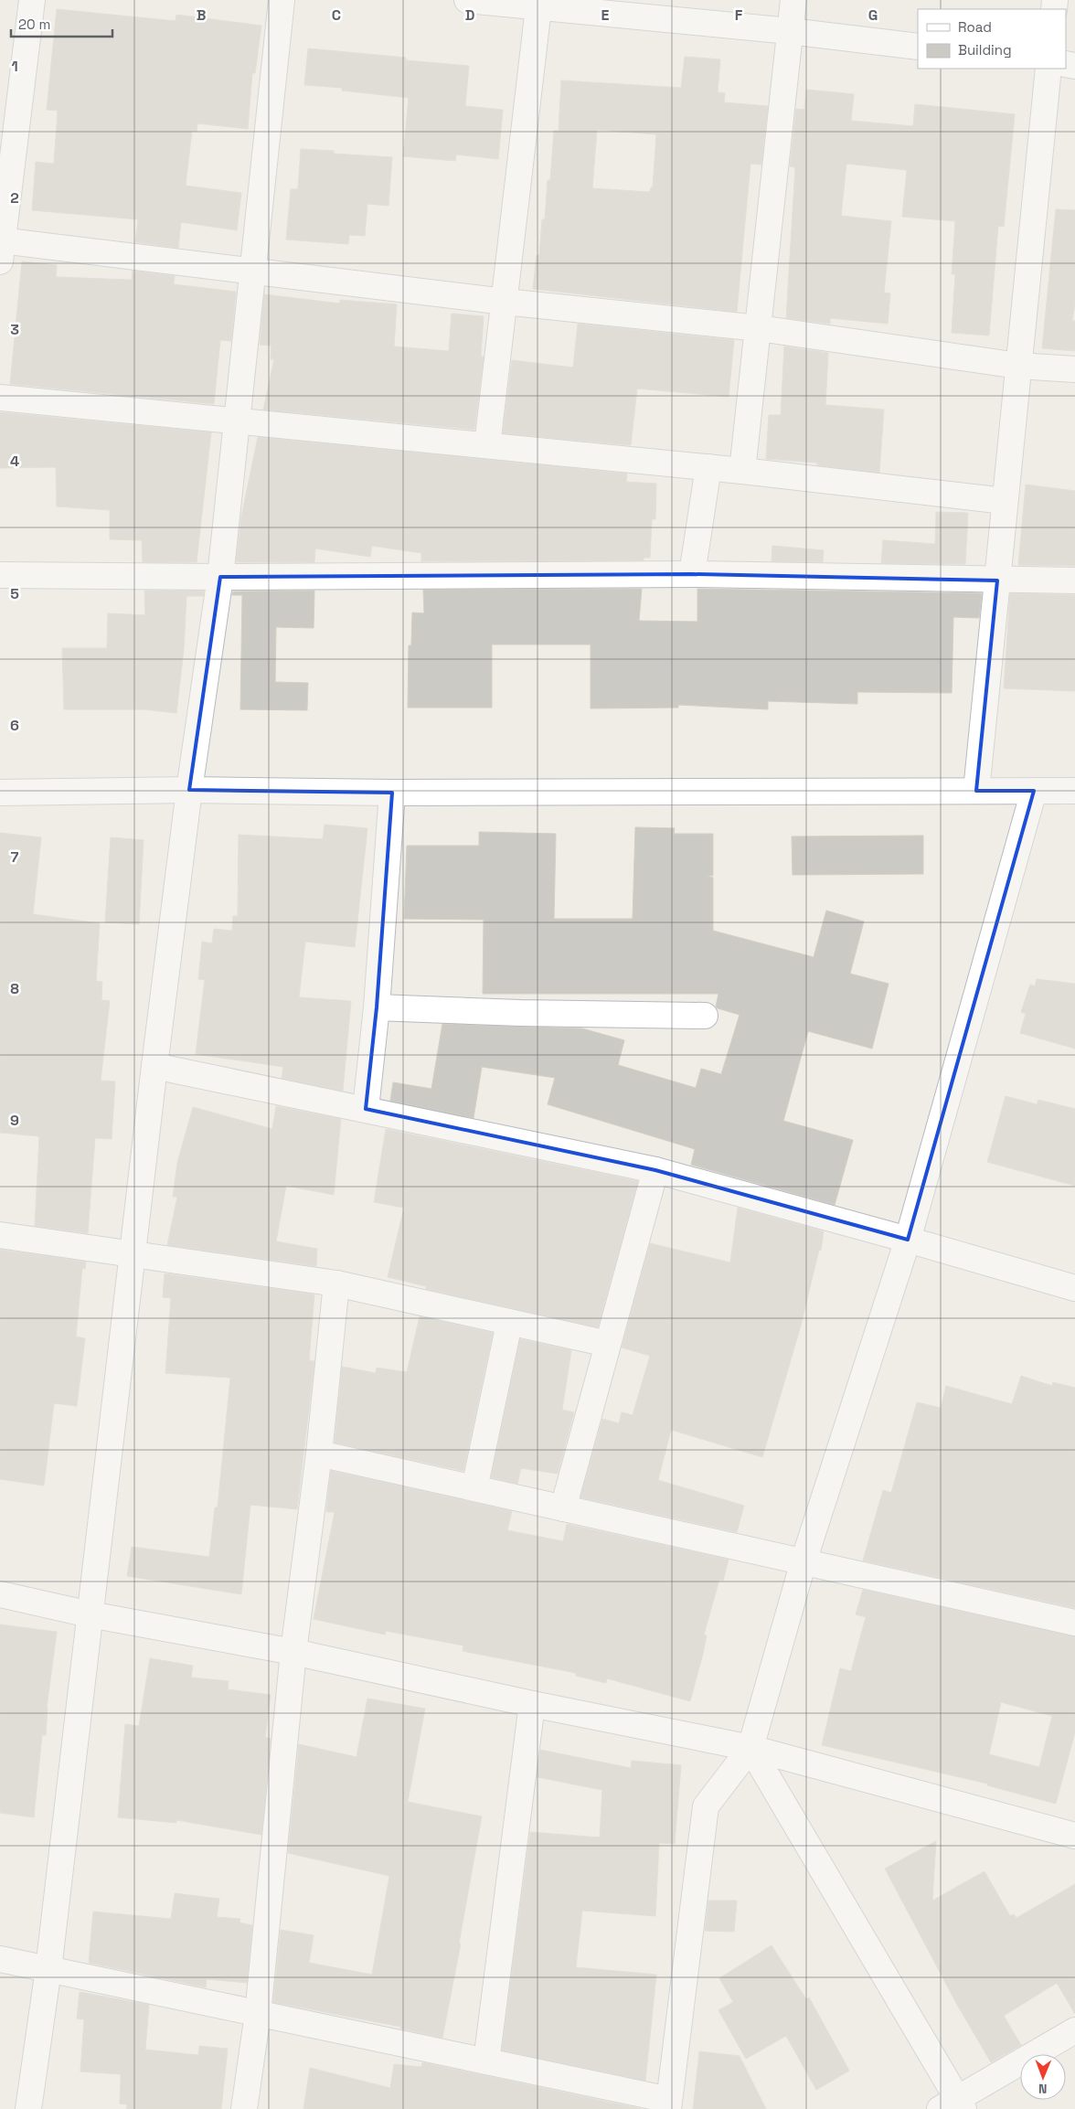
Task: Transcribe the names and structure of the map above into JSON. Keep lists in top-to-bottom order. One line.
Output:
{"legend":["Road","Building"],"scale_bar":"20 m","north":"bottom","grid":{"columns":["B","C","D","E","F","G"],"rows":["1","2","3","4","5","6","7","8","9"]}}
